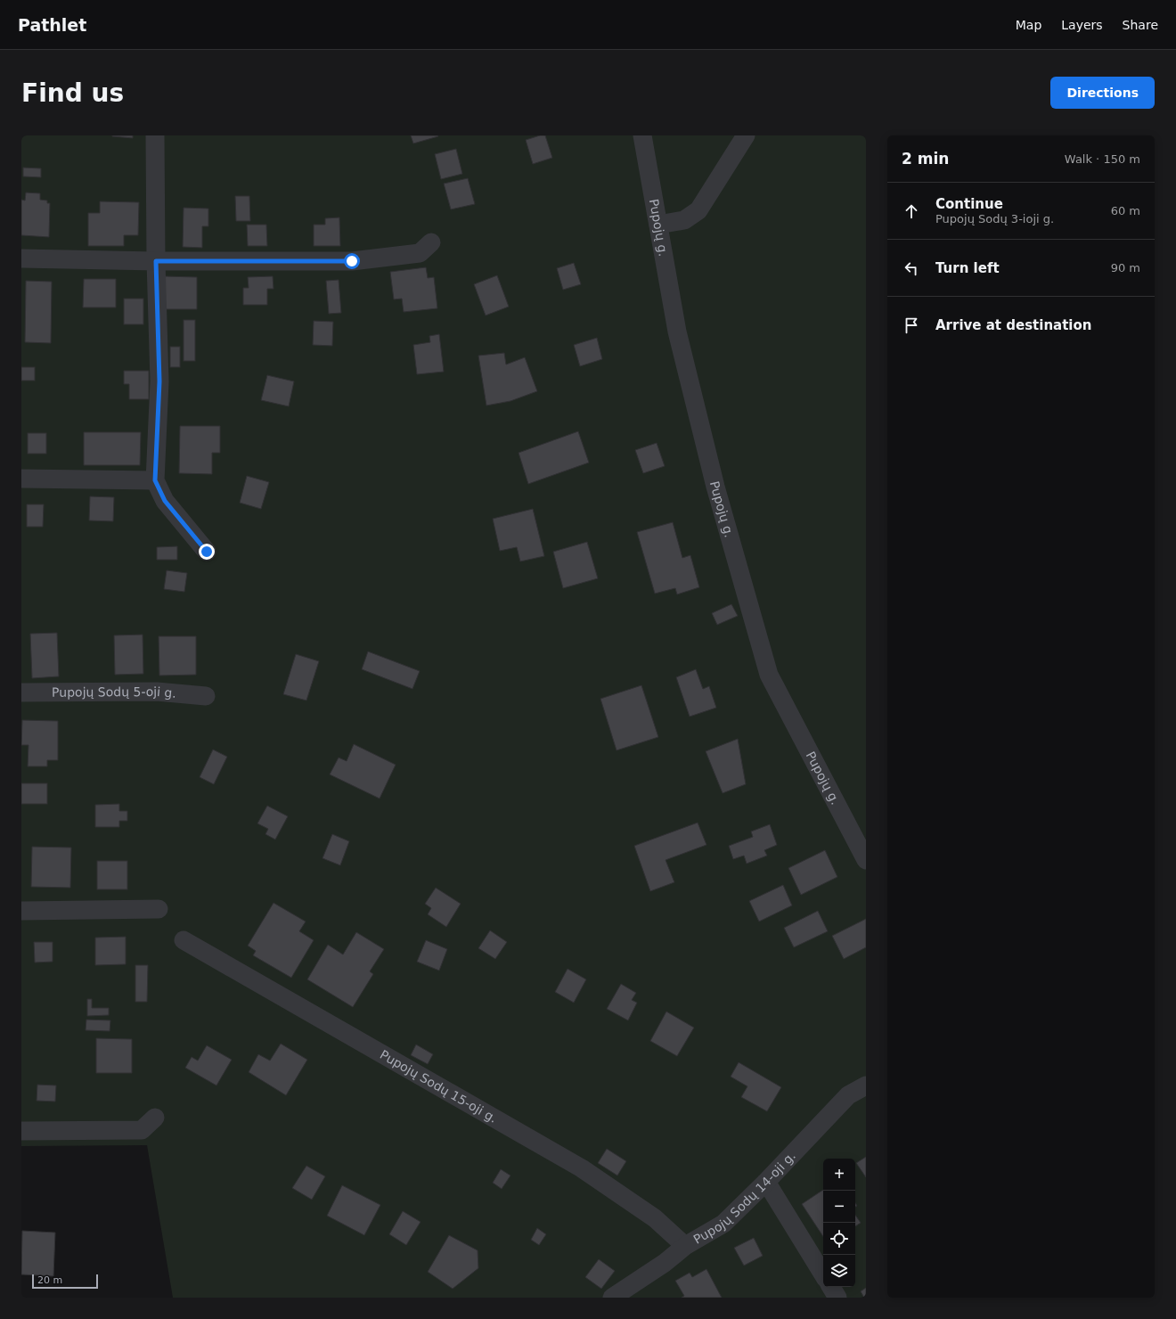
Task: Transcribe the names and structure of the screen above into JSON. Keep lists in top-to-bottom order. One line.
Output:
{"streets":{"street":["Pupojų g.","Pupojų Sodų 5-oji g.","Pupojų Sodų 15-oji g.","Pupojų Sodų 14-oji g."]},"crossings":[["Pupojų Sodų 15-oji g.","Pupojų Sodų 14-oji g."]],"scale_bar":"20 m","page":{"header":"Pathlet","nav":["Map","Layers","Share"],"buttons":"Directions","title":"Find us","heading":["2 min","Walk · 150 m"],"list":[["Continue","Pupojų Sodų 3-ioji g.","60 m"],["Turn left","90 m"],"Arrive at destination"],"map_buttons":["+","−"],"scale":"20 m"}}
